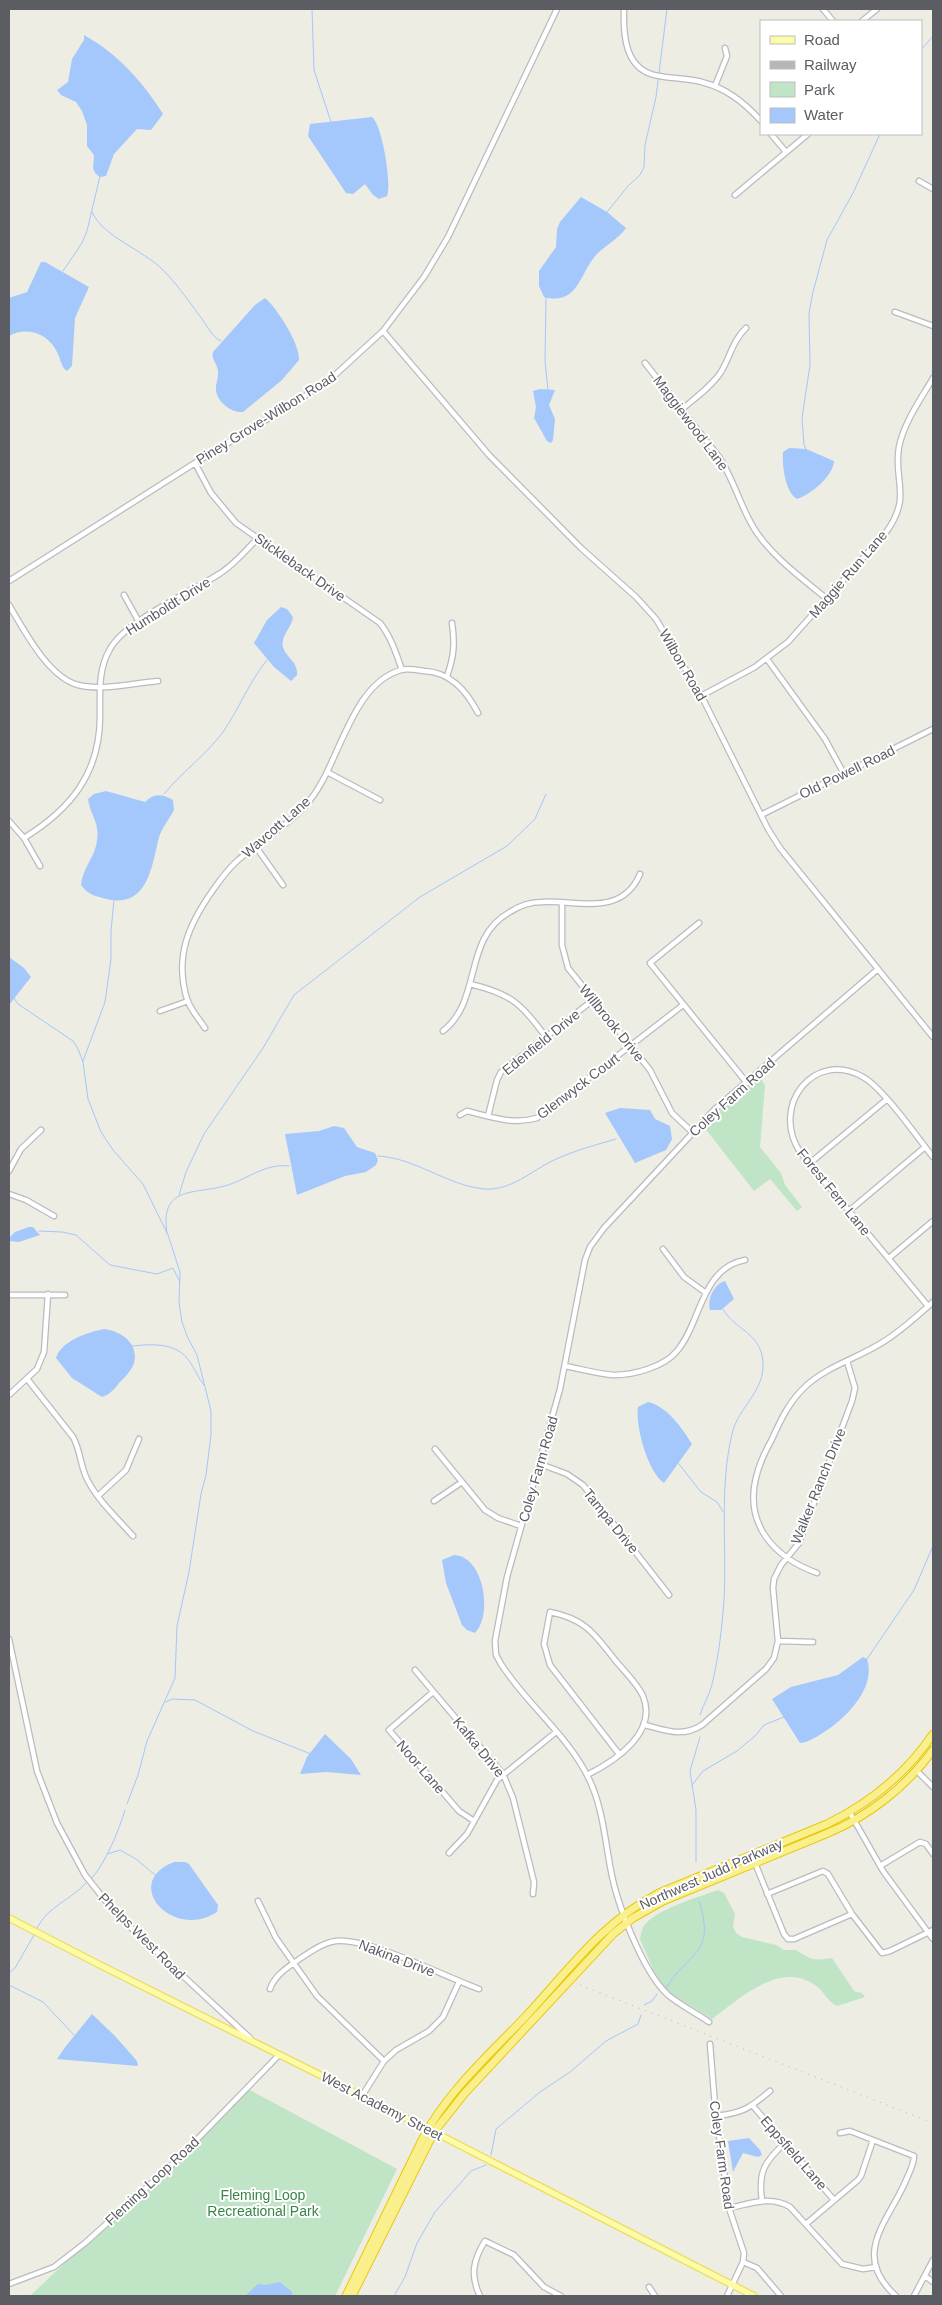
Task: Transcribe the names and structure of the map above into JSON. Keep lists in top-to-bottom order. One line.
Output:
{"streets":{"highway":["Northwest Judd Parkway"],"main road":["West Academy Street"],"street":["Piney Grove-Wilbon Road","Maggiewood Lane","Stickleback Drive","Maggie Run Lane","Humboldt Drive","Wilbon Road","Old Powell Road","Wavcott Lane","Willbrook Drive","Edenfield Drive","Glenwyck Court","Coley Farm Road","Forest Fern Lane","Walker Ranch Drive","Tampa Drive","Kafka Drive","Noor Lane","Phelps West Road","Nakina Drive","Eppsfield Lane","Fleming Loop Road"]},"crossings":[["Piney Grove-Wilbon Road","Stickleback Drive"],["Piney Grove-Wilbon Road","Wilbon Road"],["Maggiewood Lane","Maggie Run Lane"],["Stickleback Drive","Humboldt Drive"],["Stickleback Drive","Wavcott Lane"],["Maggie Run Lane","Wilbon Road"],["Wilbon Road","Old Powell Road"],["Wilbon Road","Coley Farm Road"],["Willbrook Drive","Edenfield Drive"],["Willbrook Drive","Glenwyck Court"],["Willbrook Drive","Coley Farm Road"],["Edenfield Drive","Glenwyck Court"],["Coley Farm Road","Tampa Drive"],["Coley Farm Road","Northwest Judd Parkway"],["Kafka Drive","Noor Lane"],["Northwest Judd Parkway","West Academy Street"],["Phelps West Road","West Academy Street"],["West Academy Street","Fleming Loop Road"]],"parks":["Fleming Loop Recreational Park"],"legend":["Road","Railway","Park","Water"]}
